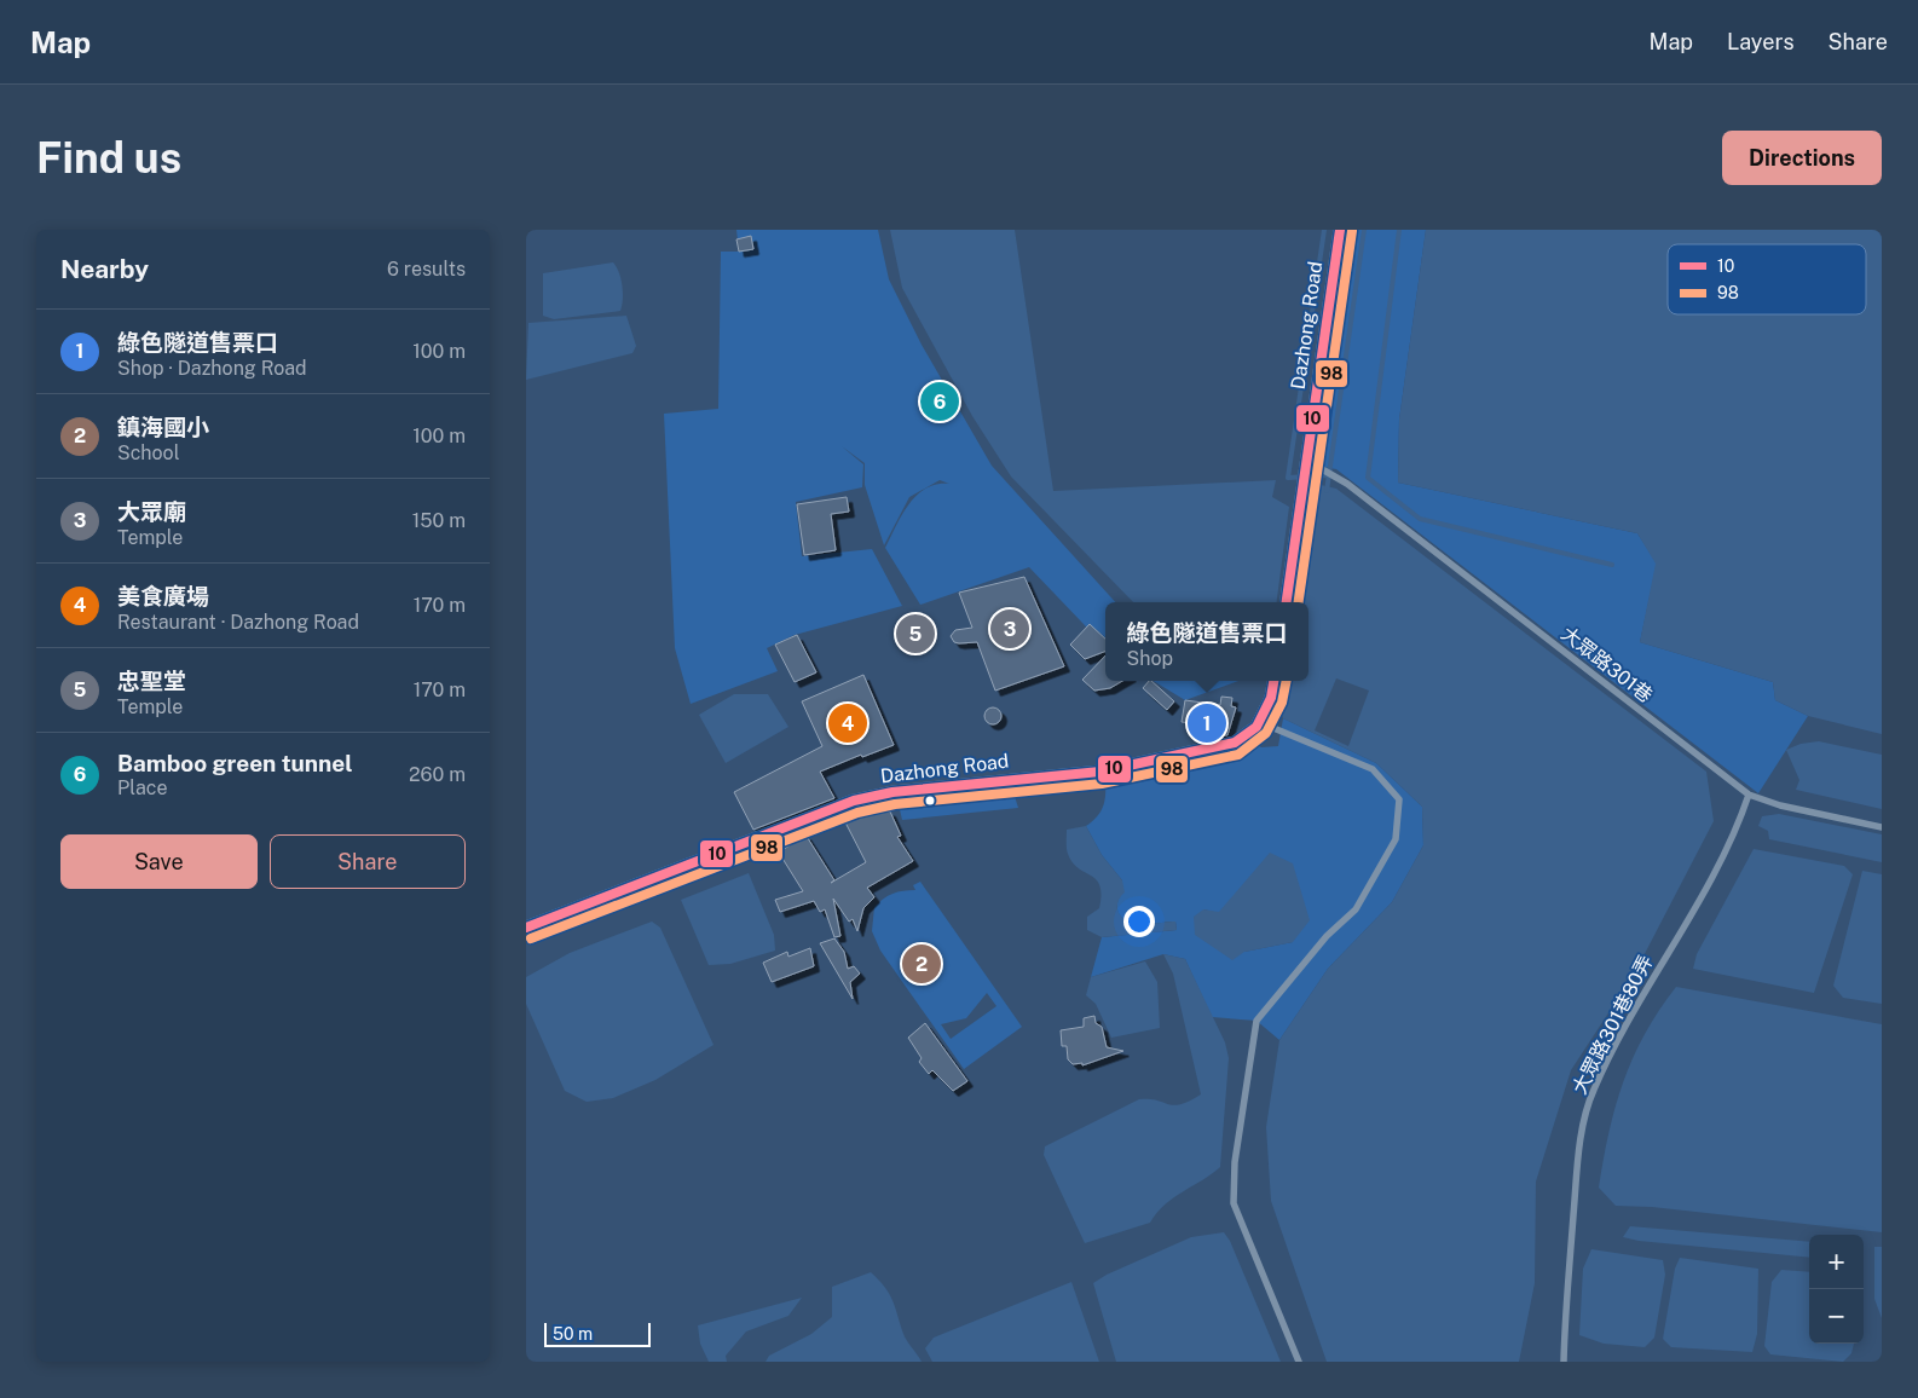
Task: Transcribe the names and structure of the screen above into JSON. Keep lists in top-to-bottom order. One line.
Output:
{"streets":{"street":["Dazhong Road"],"lane":["大眾路301巷","大眾路301巷80弄"]},"crossings":[["Dazhong Road","大眾路301巷"],["大眾路301巷","大眾路301巷80弄"]],"lines":["transit line 10","transit line 98"],"legend":["10","98"],"scale_bar":"50 m","page":{"header":"Map","nav":["Map","Layers","Share"],"buttons":["Directions",["Save","Share"]],"title":"Find us","heading":["Nearby","6 results"],"list":[{"mark":"1","name":"綠色隧道售票口","note":"Shop · Dazhong Road","value":"100 m"},{"mark":"2","name":"鎮海國小","note":"School","value":"100 m"},{"mark":"3","name":"大眾廟","note":"Temple","value":"150 m"},{"mark":"4","name":"美食廣場","note":"Restaurant · Dazhong Road","value":"170 m"},{"mark":"5","name":"忠聖堂","note":"Temple","value":"170 m"},{"mark":"6","name":"Bamboo green tunnel","note":"Place","value":"260 m"}],"pins":["6","3","5","1","4","2"],"popup":["綠色隧道售票口","Shop"],"map_buttons":["+","−"],"scale":"50 m"}}
